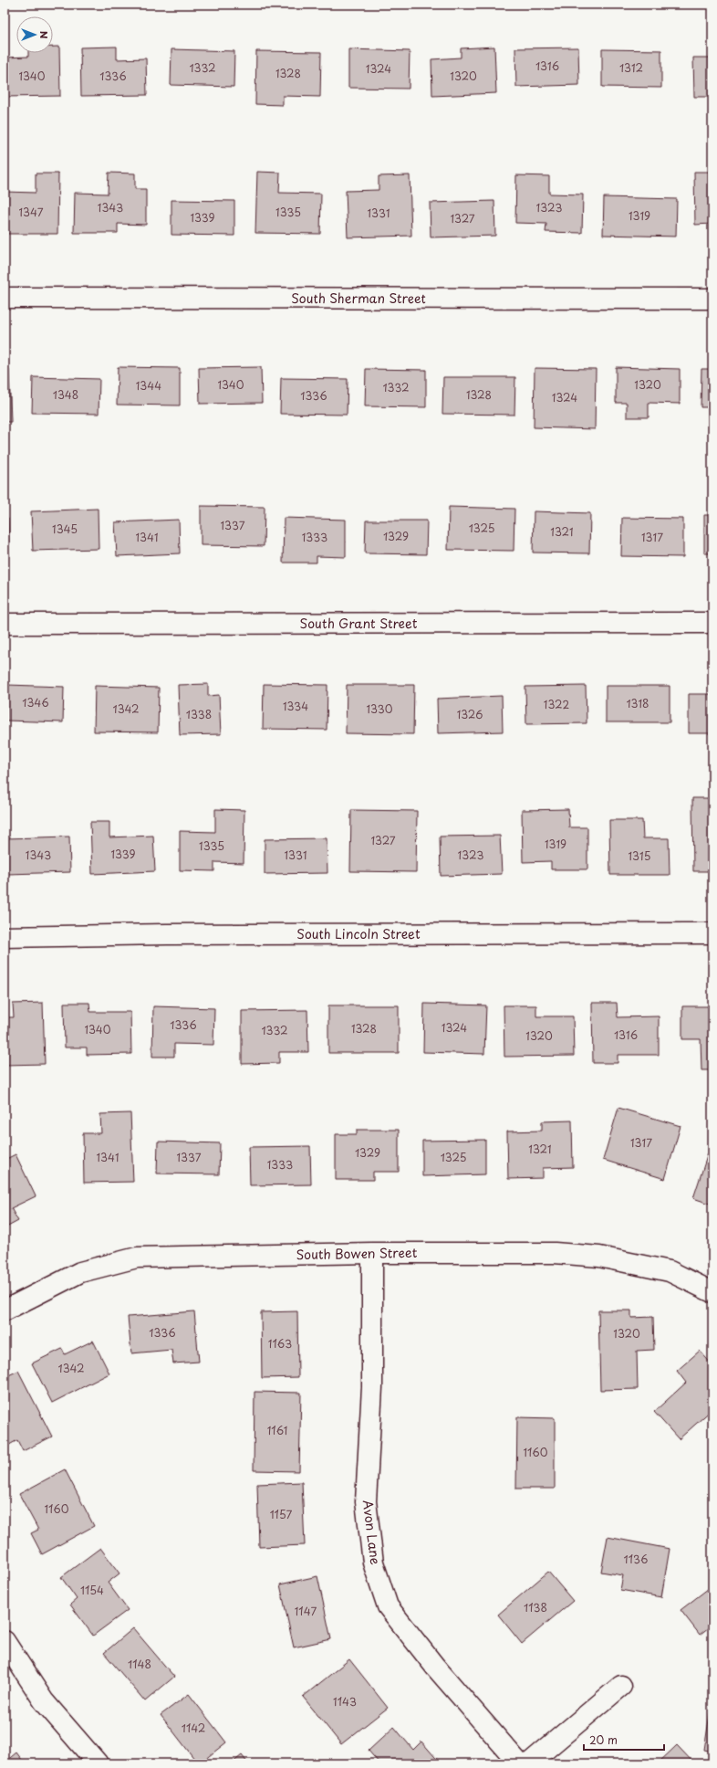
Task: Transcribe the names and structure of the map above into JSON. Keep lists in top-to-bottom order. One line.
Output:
{"streets":{"street":["South Sherman Street","South Grant Street","South Lincoln Street","South Bowen Street","Avon Lane"]},"crossings":[["South Bowen Street","Avon Lane"]],"house_numbers":["1316","1332","1312","1324","1328","1340","1336","1320","1343","1323","1347","1335","1331","1319","1339","1327","1340","1320","1344","1332","1348","1328","1336","1324","1337","1325","1345","1321","1329","1341","1333","1317","1346","1318","1322","1334","1342","1330","1338","1326","1327","1319","1335","1339","1343","1331","1323","1315","1336","1324","1328","1340","1332","1316","1320","1317","1321","1329","1341","1337","1325","1333","1336","1320","1163","1342","1161","1160","1160","1157","1136","1154","1138","1147","1148","1143","1142"],"scale_bar":"20 m","north":"right"}
